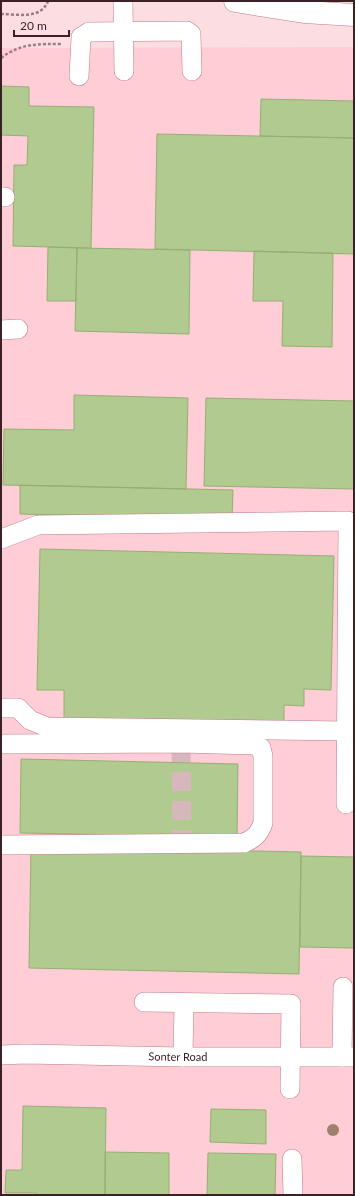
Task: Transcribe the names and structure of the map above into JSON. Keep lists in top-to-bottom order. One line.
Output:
{"streets":{"street":["Sonter Road"]},"scale_bar":"20 m"}
